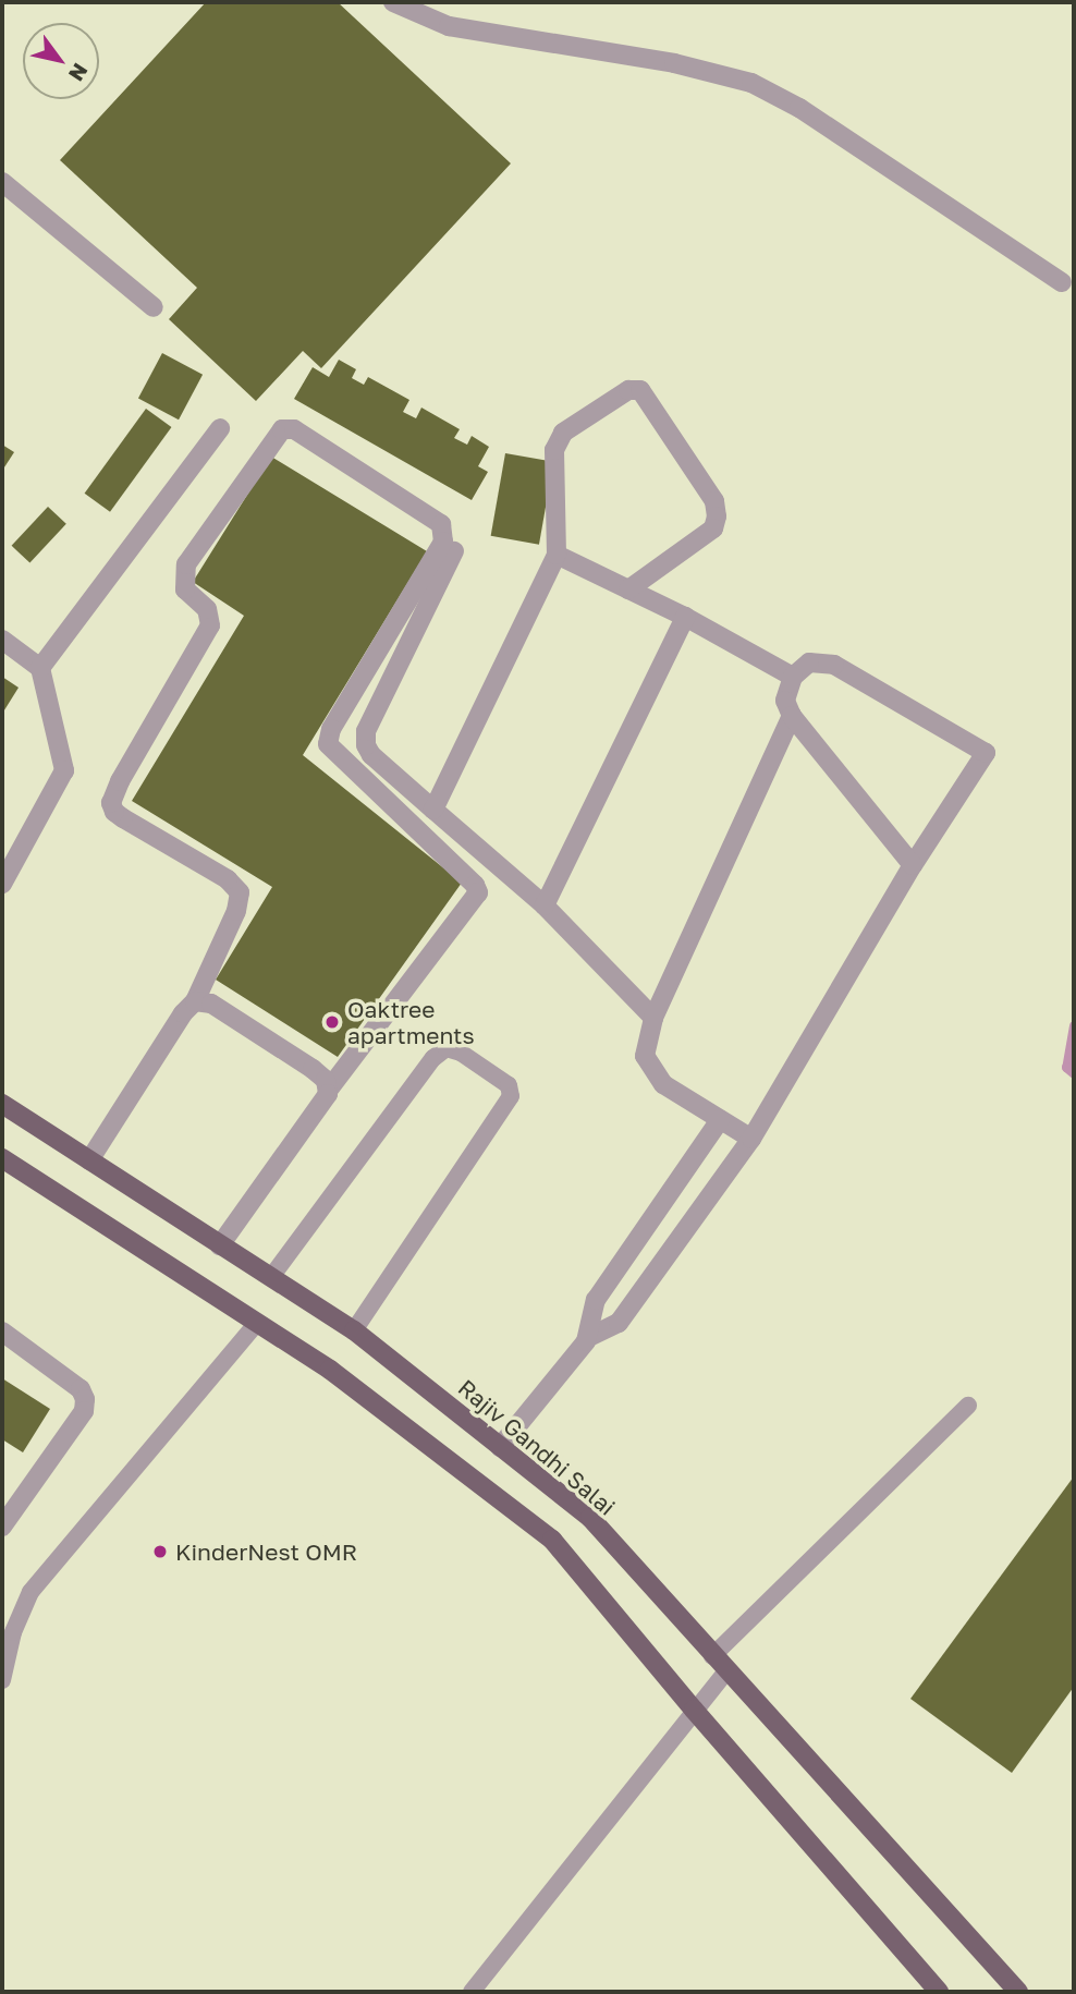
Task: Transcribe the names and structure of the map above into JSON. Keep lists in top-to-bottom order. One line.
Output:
{"streets":{"main road":["Rajiv Gandhi Salai"]},"places":["Oaktree apartments","KinderNest OMR"],"north":"bottom right"}
